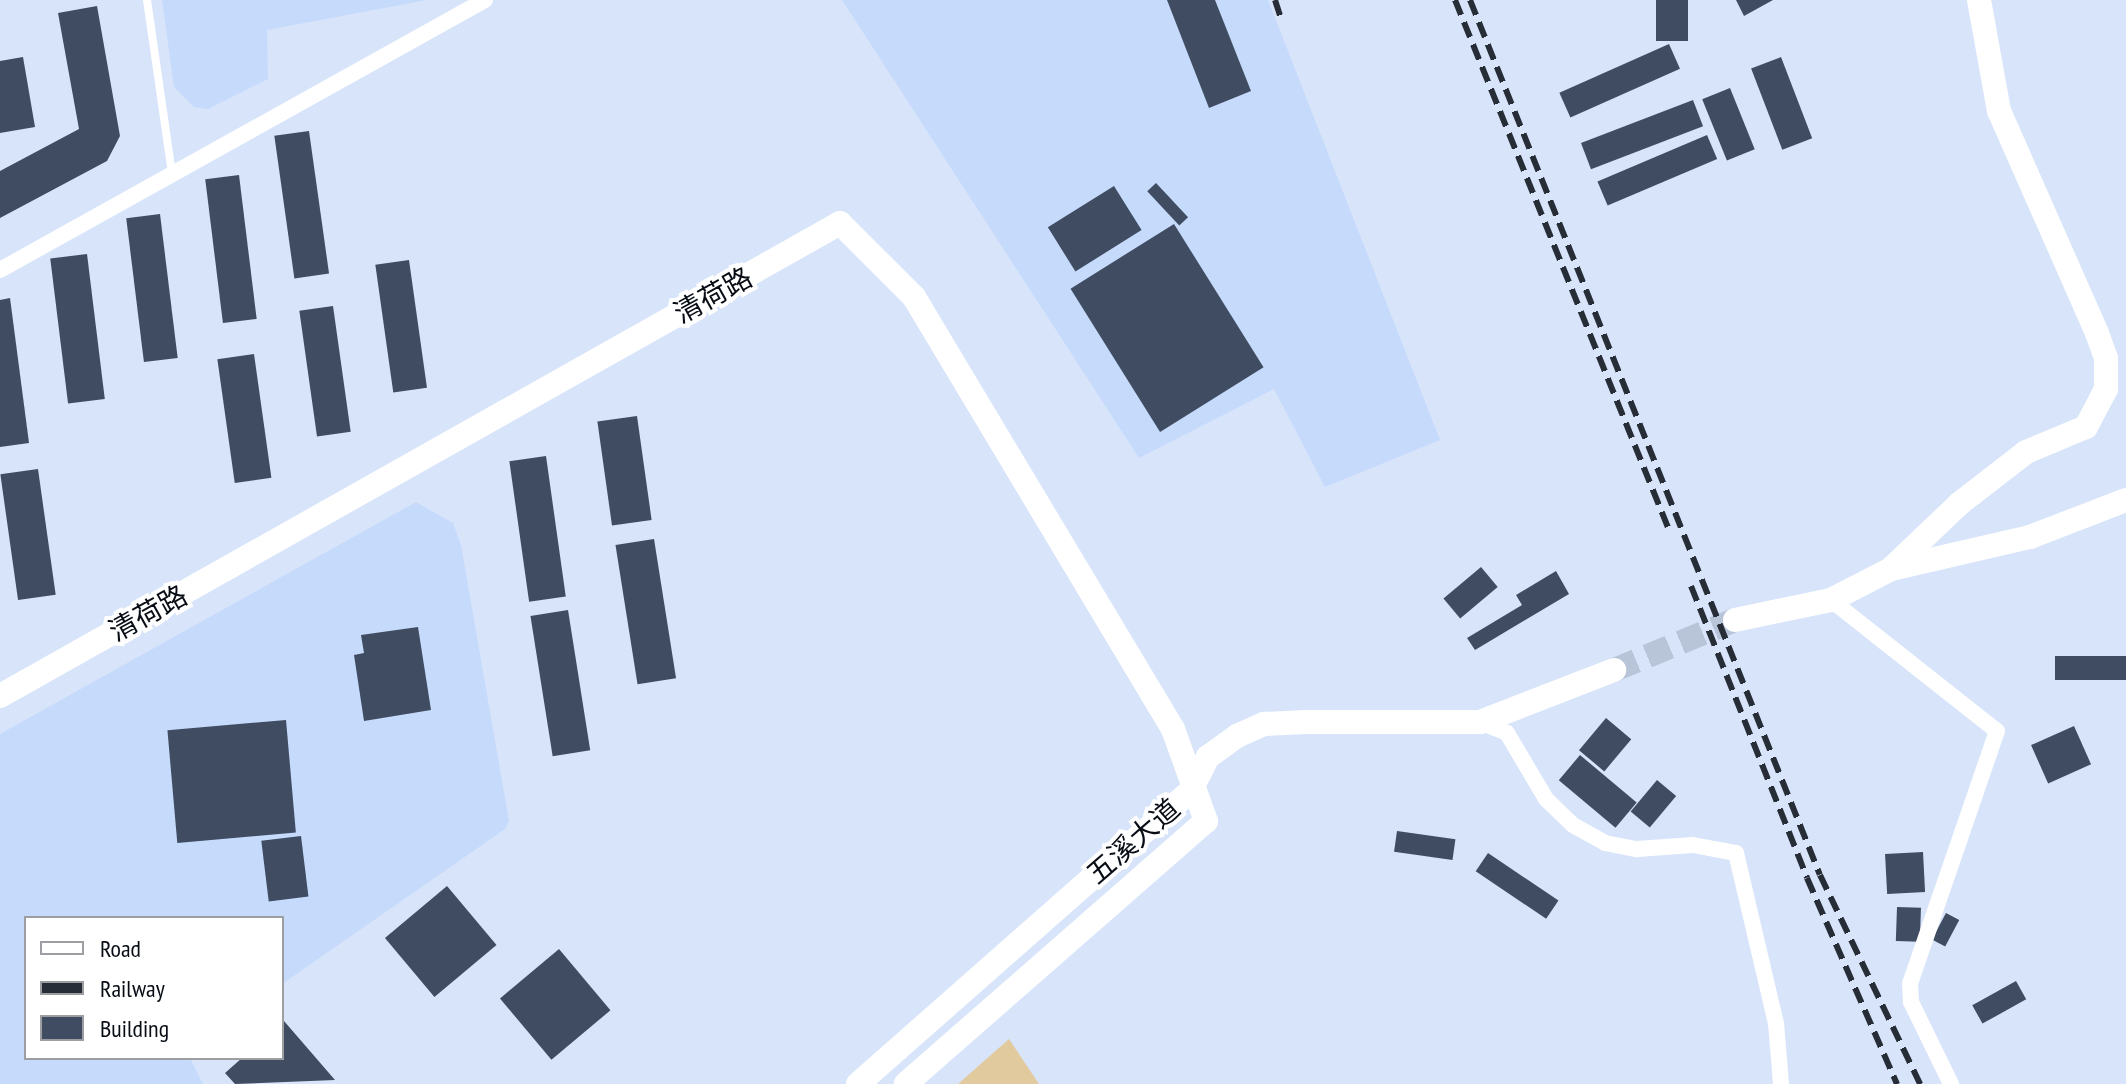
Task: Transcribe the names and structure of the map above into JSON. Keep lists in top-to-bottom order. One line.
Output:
{"streets":{"street":["清荷路","五溪大道"]},"crossings":[["清荷路","五溪大道"]],"legend":["Road","Railway","Building"]}
